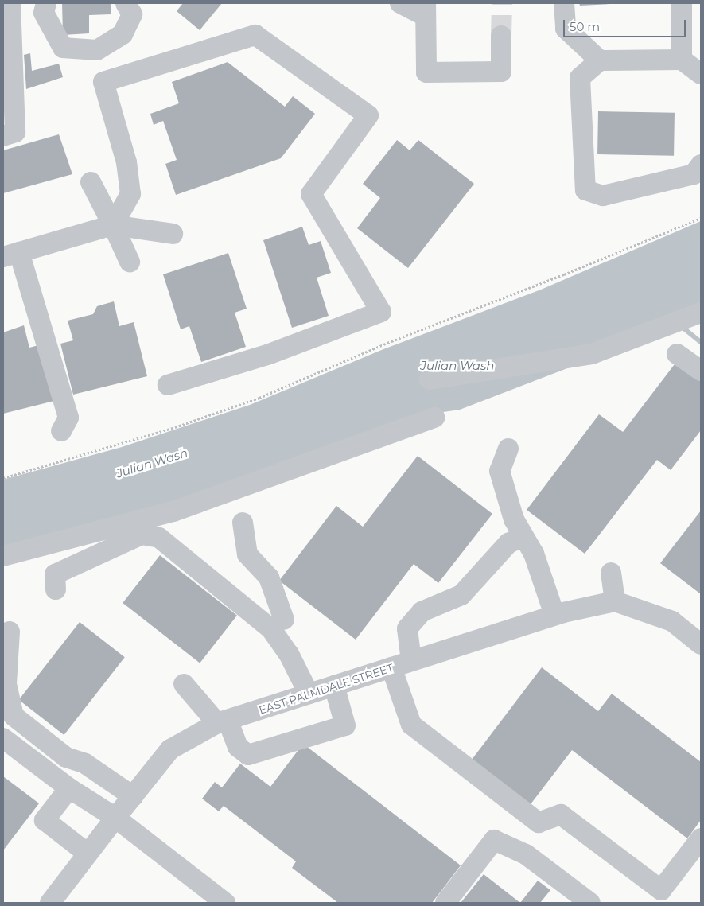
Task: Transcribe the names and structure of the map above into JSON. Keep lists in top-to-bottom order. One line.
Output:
{"streets":{"street":["EAST PALMDALE STREET"]},"water":["Julian Wash"],"scale_bar":"50 m"}
